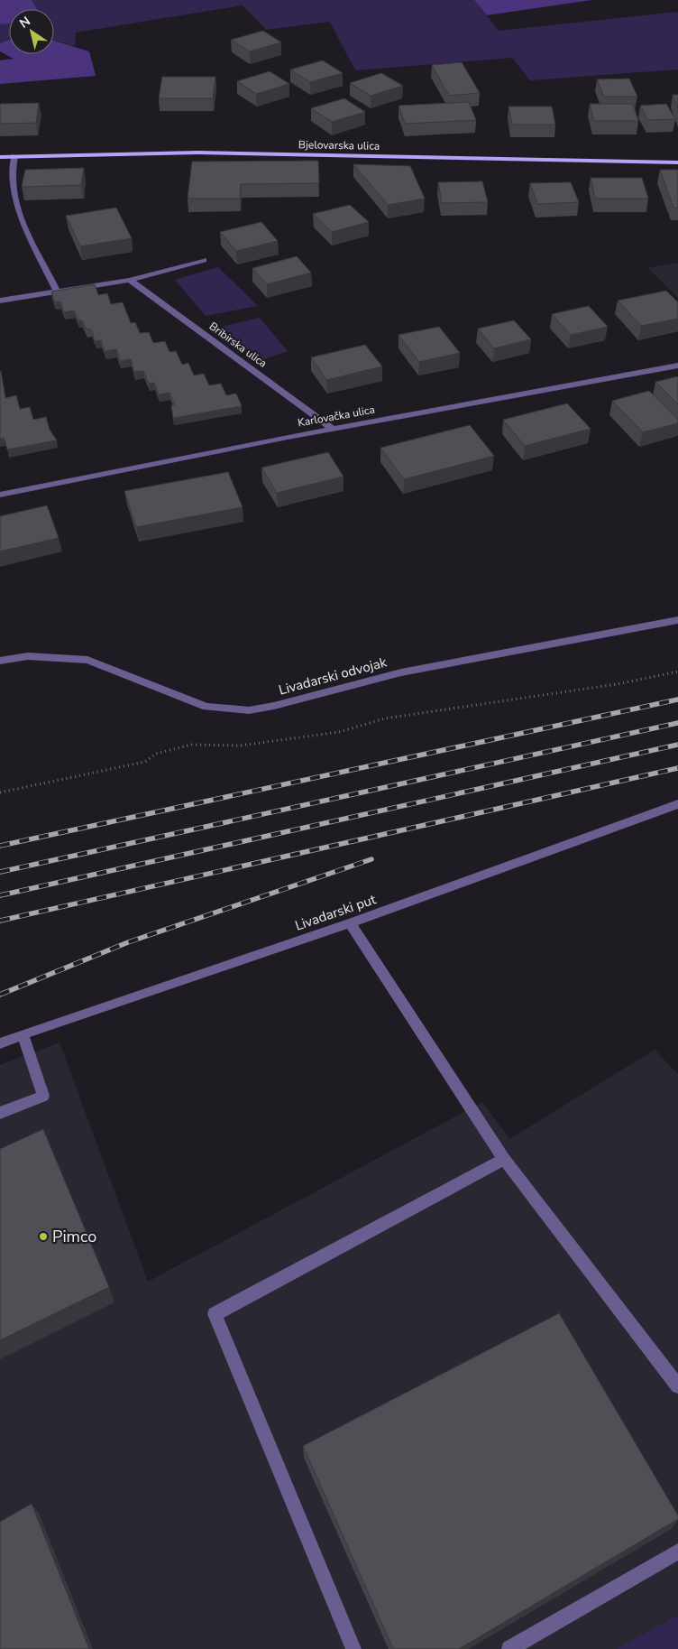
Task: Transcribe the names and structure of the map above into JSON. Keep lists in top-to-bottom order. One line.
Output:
{"streets":{"main road":["Bjelovarska ulica"],"street":["Bribirska ulica","Karlovačka ulica","Livadarski odvojak","Livadarski put"]},"crossings":[["Bribirska ulica","Karlovačka ulica"]],"places":["Pimco"],"north":"top left"}
